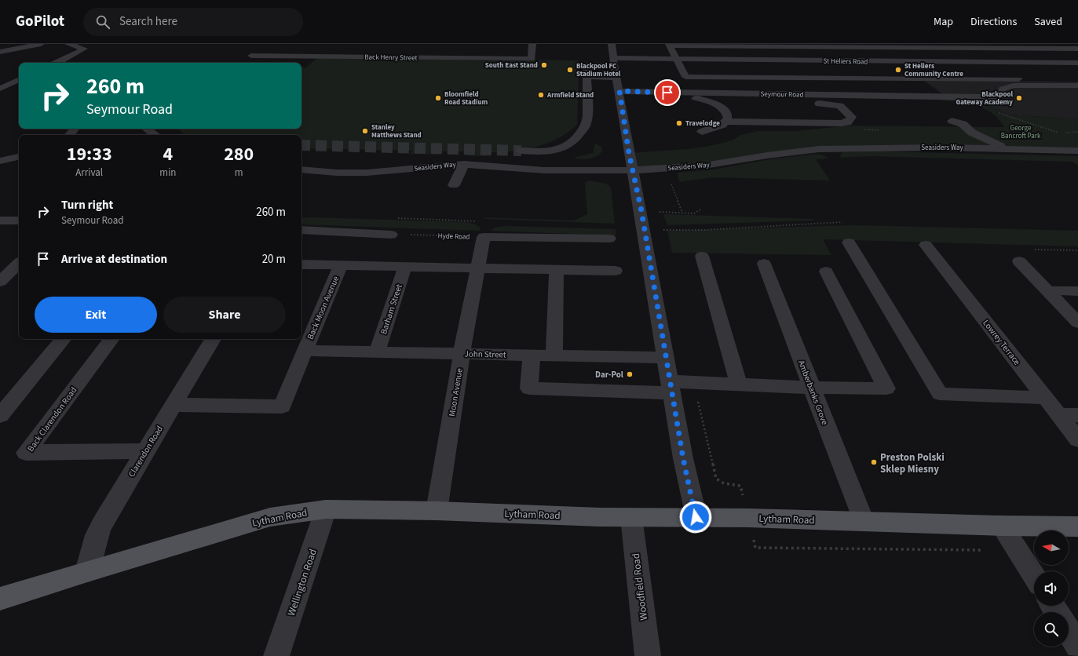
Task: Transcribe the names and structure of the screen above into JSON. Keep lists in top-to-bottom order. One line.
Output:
{"streets":{"main road":["Lytham Road"],"street":["Back Henry Street","St Heliers Road","Seymour Road","Seasiders Way","Back Moon Avenue","Barham Street","Lowrey Terrace","John Street","Moon Avenue","Amberbanks Grove","Back Clarendon Road","Clarendon Road","Wellington Road","Woodfield Road"],"path":["Hyde Road"]},"crossings":[["Hyde Road","Moon Avenue"],["Back Moon Avenue","John Street"],["Back Moon Avenue","Clarendon Road"],["Barham Street","John Street"],["John Street","Moon Avenue"],["Moon Avenue","Lytham Road"],["Amberbanks Grove","Lytham Road"],["Back Clarendon Road","Clarendon Road"],["Clarendon Road","Lytham Road"],["Lytham Road","Wellington Road"],["Lytham Road","Woodfield Road"]],"parks":["George Bancroft Park"],"places":["South East Stand","Blackpool FC Stadium Hotel","St Heliers Community Centre","Armfield Stand","Bloomfield Road Stadium","Blackpool Gateway Academy","Travelodge","Stanley Matthews Stand","Dar-Pol","Preston Polski Sklep Miesny"],"north":"left","page":{"header":"GoPilot","search":"Search here","nav":["Map","Directions","Saved"],"turn":["260 m","Seymour Road"],"eta":["19:33","Arrival","4","min","280","m"],"list":[{"name":"Turn right","note":"Seymour Road","value":"260 m"},{"name":"Arrive at destination","value":"20 m"}],"buttons":["Exit","Share"]}}
